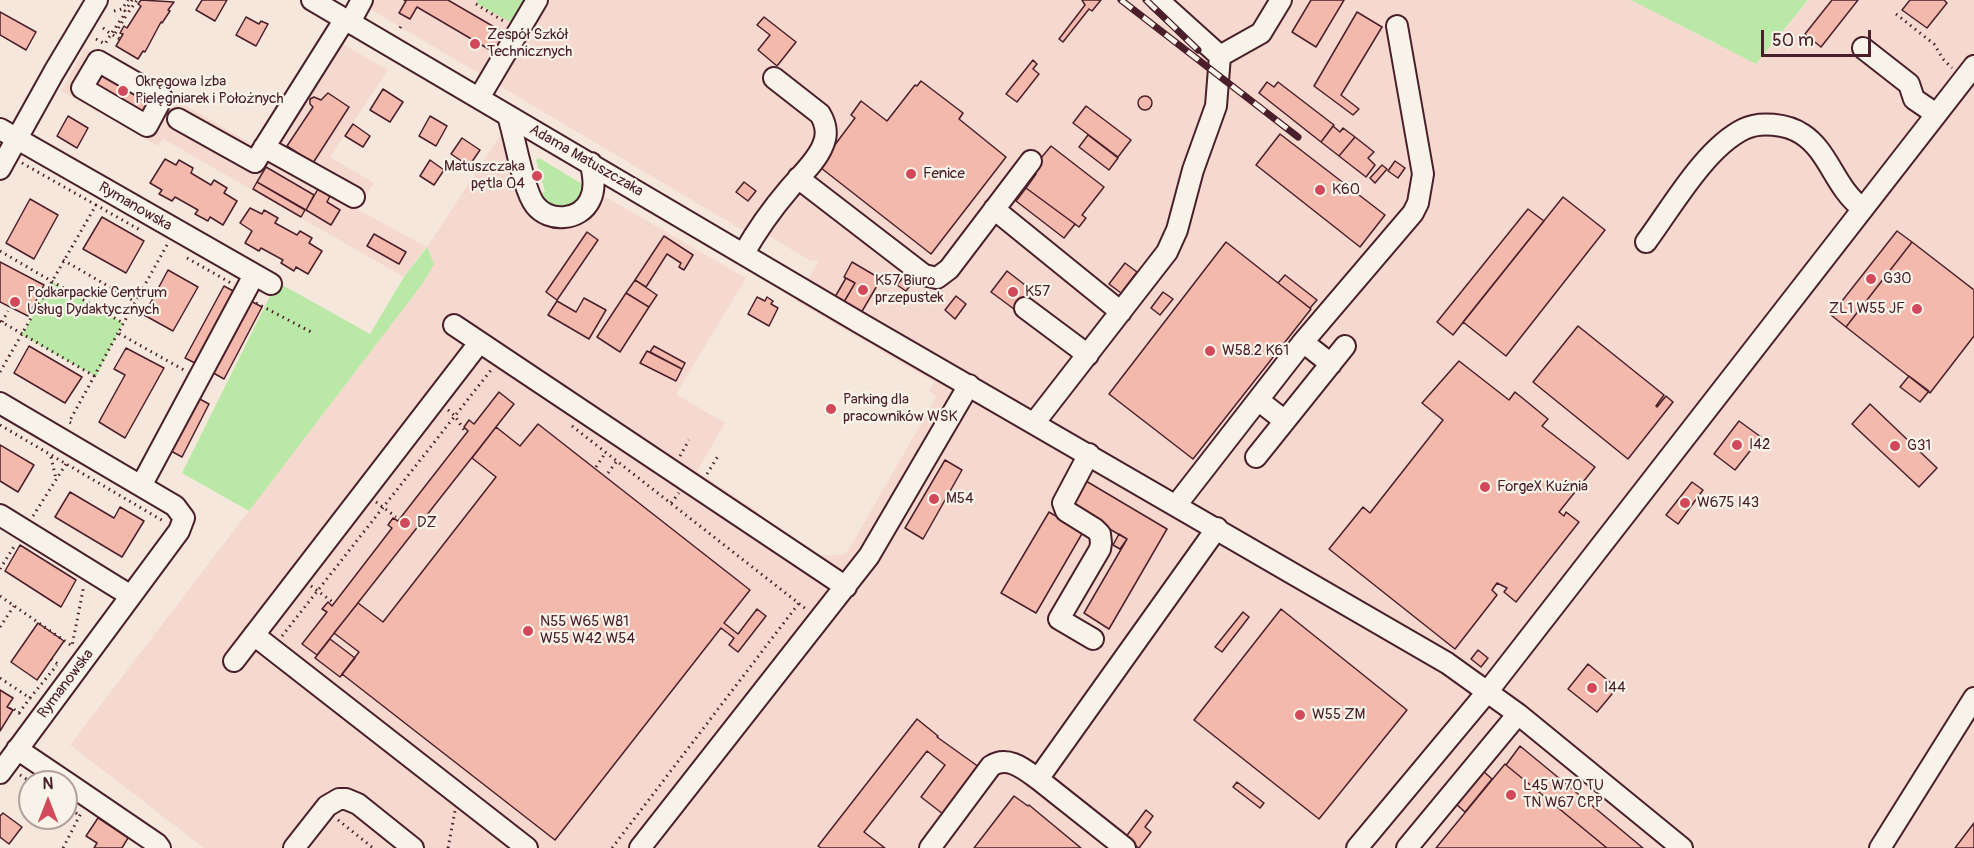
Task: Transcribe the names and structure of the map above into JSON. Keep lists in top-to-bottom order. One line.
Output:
{"streets":{"street":["Adama Matuszczaka","Rymanowska"]},"places":["Zespół Szkół Technicznych","Okręgowa Izba Pielęgniarek i Położnych","Fenice","Matuszczaka pętla 04","K60","G30","K57 Biuro przepustek","K57","Podkarpackie Centrum Usług Dydaktycznych","ZL1 W55 JF","W58.2 K61","Parking dla pracowników WSK","I42","G31","ForgeX Kuźnia","M54","W675 I43","DZ","N55 W65 W81 W55 W42 W54","I44","W55 ZM","L45 W70 TU TN W67 CPP"],"scale_bar":"50 m","north":"top"}
